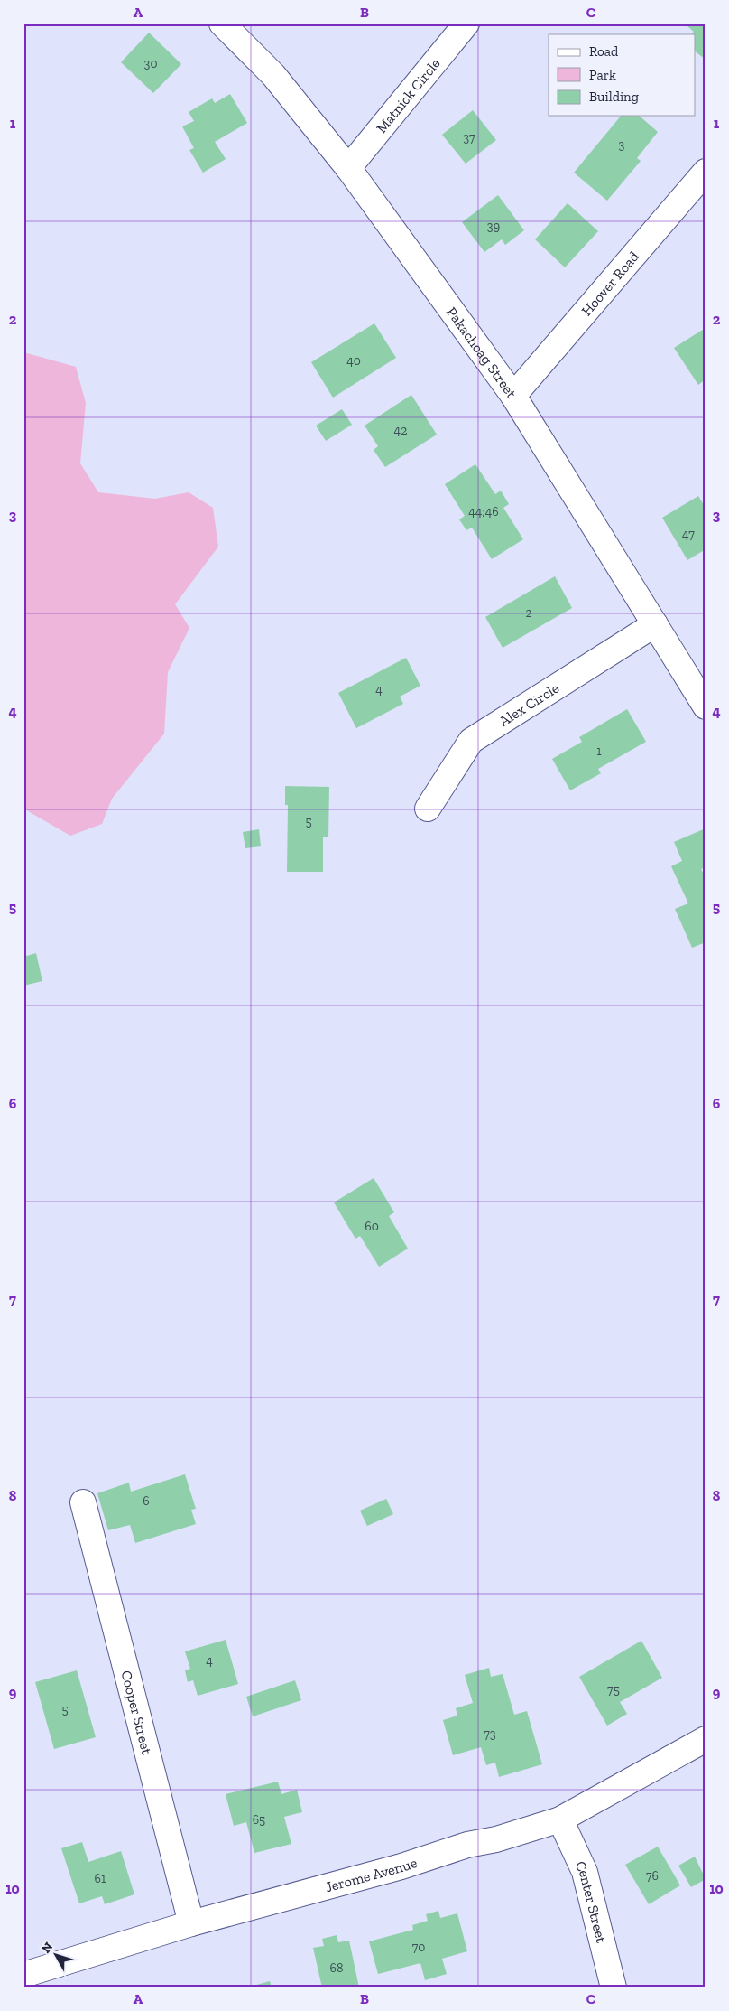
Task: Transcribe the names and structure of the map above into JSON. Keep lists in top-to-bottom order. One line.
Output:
{"streets":{"street":["Matnick Circle","Hoover Road","Pakachoag Street","Alex Circle","Cooper Street","Jerome Avenue","Center Street"]},"crossings":[["Matnick Circle","Pakachoag Street"],["Hoover Road","Pakachoag Street"],["Pakachoag Street","Alex Circle"],["Cooper Street","Jerome Avenue"],["Jerome Avenue","Center Street"]],"house_numbers":["30","37","3","39","40","42","44;46","47","2","4","1","5","60","6","4","75","5","73","65","76","61","70","68"],"legend":["Road","Park","Building"],"north":"top left","grid":{"columns":["A","B","C"],"rows":["1","2","3","4","5","6","7","8","9","10"]}}
